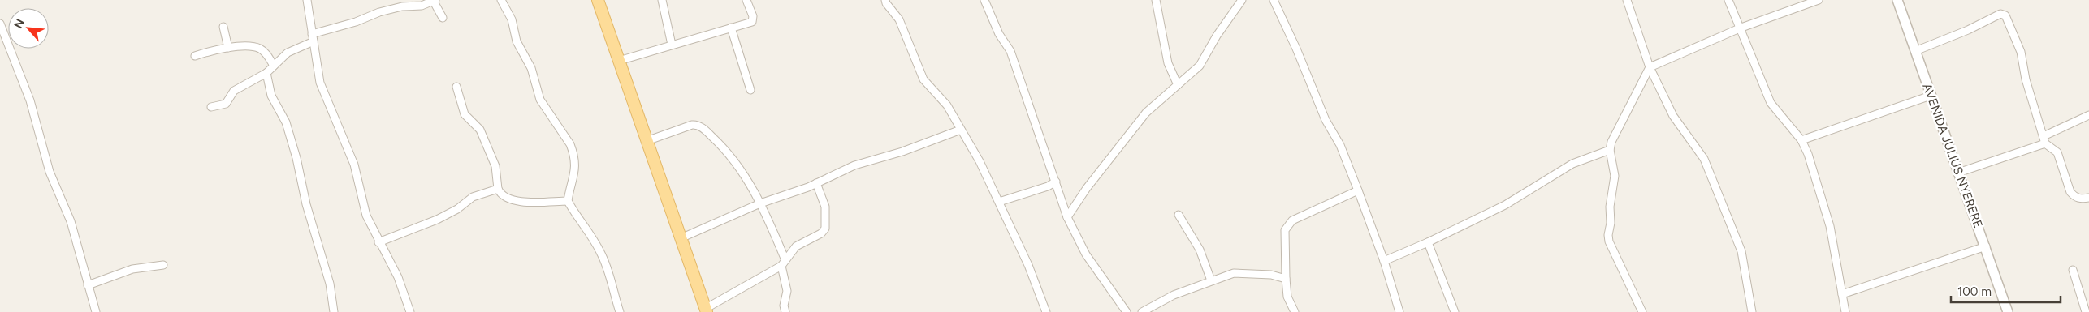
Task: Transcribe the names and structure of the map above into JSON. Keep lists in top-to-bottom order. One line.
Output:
{"streets":{"street":["AVENIDA JULIUS NYERERE"]},"scale_bar":"100 m","north":"top left"}
